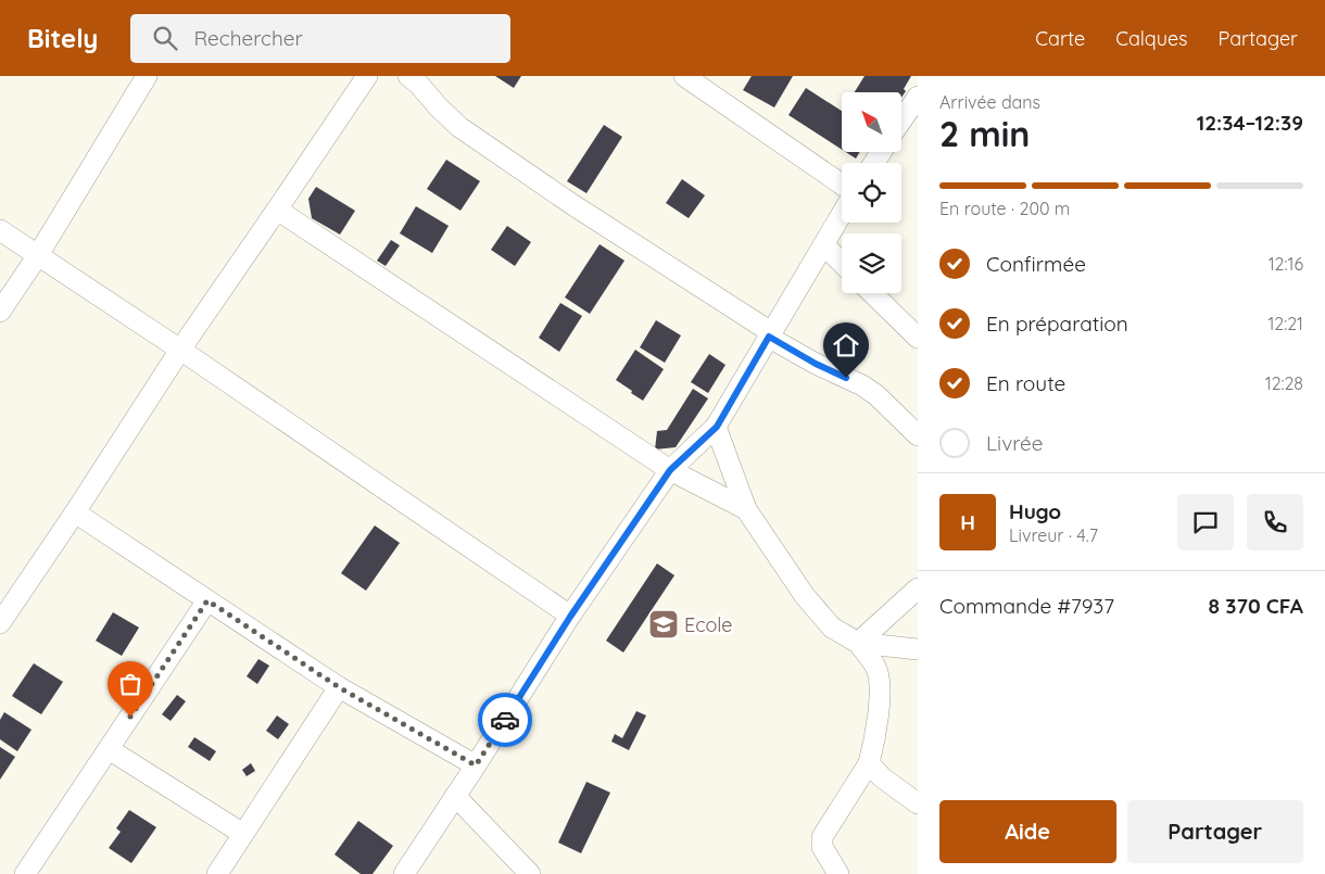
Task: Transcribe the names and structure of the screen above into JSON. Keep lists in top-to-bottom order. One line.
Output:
{"places":{"school or university":["Ecole"]},"north":"top left","page":{"header":"Bitely","search":"Rechercher","nav":["Carte","Calques","Partager"],"heading":["2 min","Arrivée dans","12:34–12:39"],"panel":["Hugo","Livreur · 4.7","Commande #7937","8 370 CFA"],"bar":"En route · 200 m","list":[["Confirmée","12:16"],["En préparation","12:21"],["En route","12:28"],"Livrée"],"round":"H","buttons":["Aide","Partager"]}}
